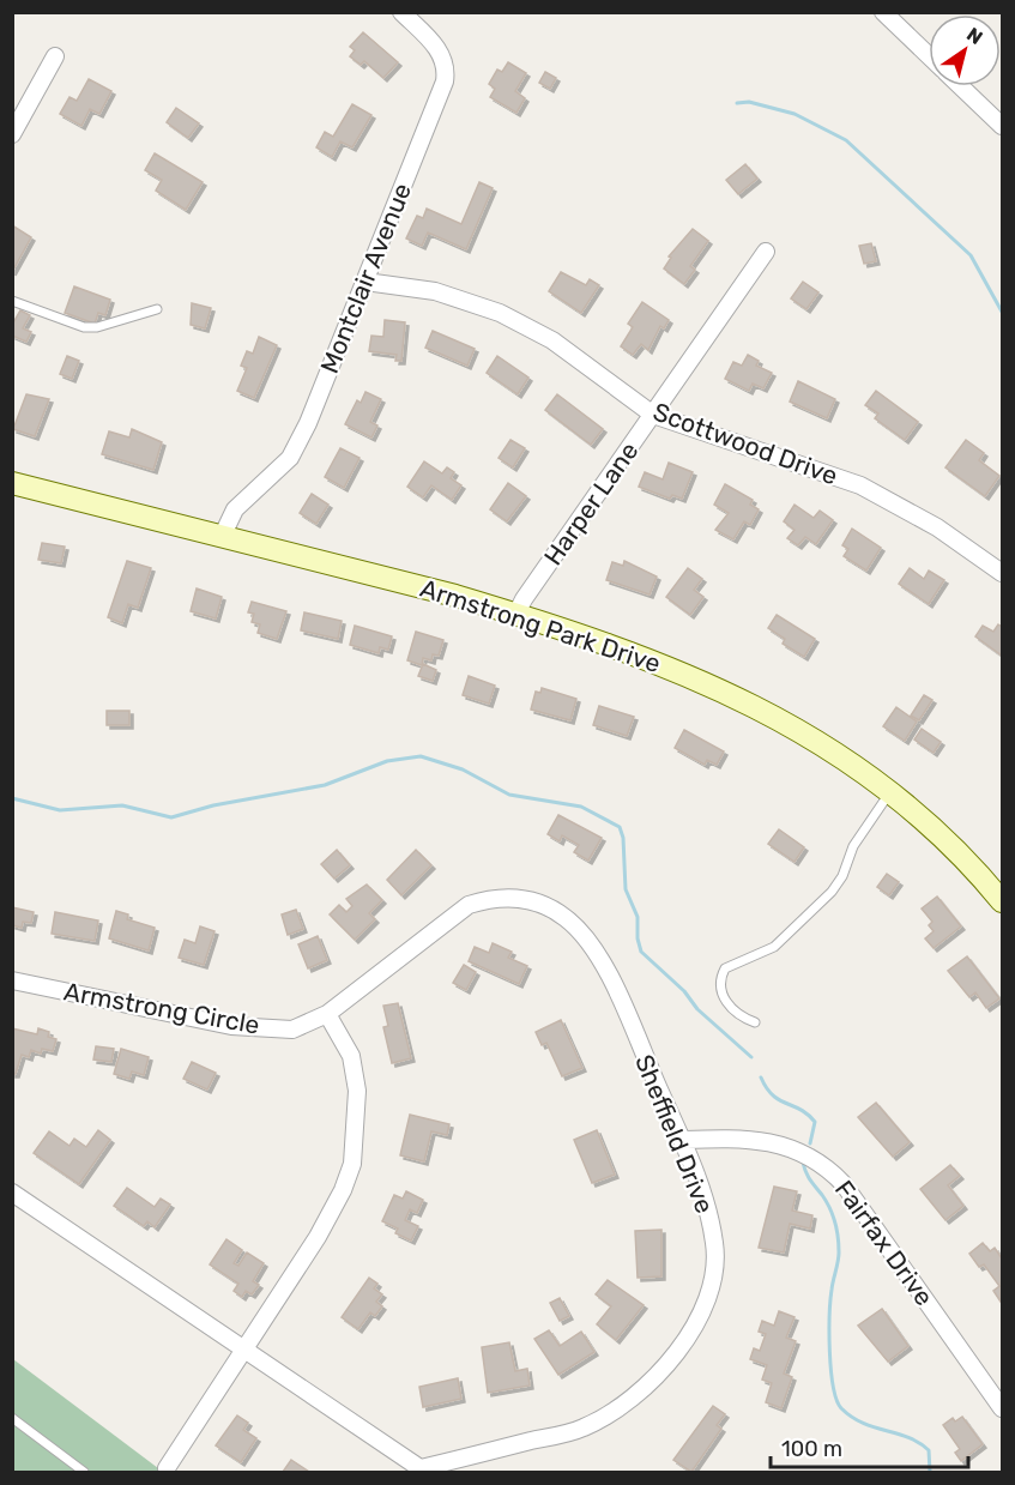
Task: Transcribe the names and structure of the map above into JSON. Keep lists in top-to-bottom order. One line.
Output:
{"streets":{"main road":["Armstrong Park Drive"],"street":["Montclair Avenue","Scottwood Drive","Harper Lane","Armstrong Circle","Sheffield Drive","Fairfax Drive"]},"crossings":[["Montclair Avenue","Scottwood Drive"],["Montclair Avenue","Armstrong Park Drive"],["Scottwood Drive","Harper Lane"],["Harper Lane","Armstrong Park Drive"],["Armstrong Circle","Sheffield Drive"],["Sheffield Drive","Fairfax Drive"]],"scale_bar":"100 m","north":"top right"}
